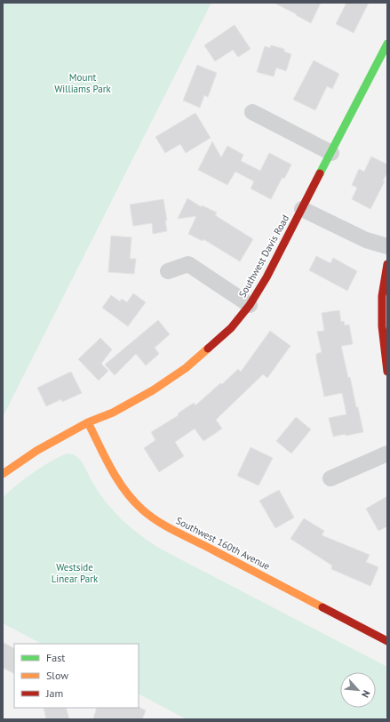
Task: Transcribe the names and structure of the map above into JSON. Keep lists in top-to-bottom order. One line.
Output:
{"streets":{"street":["Southwest Davis Road","Southwest 160th Avenue"]},"crossings":[["Southwest Davis Road","Southwest 160th Avenue"]],"parks":["Mount Williams Park","Westside Linear Park"],"legend":["Fast","Slow","Jam"],"north":"bottom right"}
